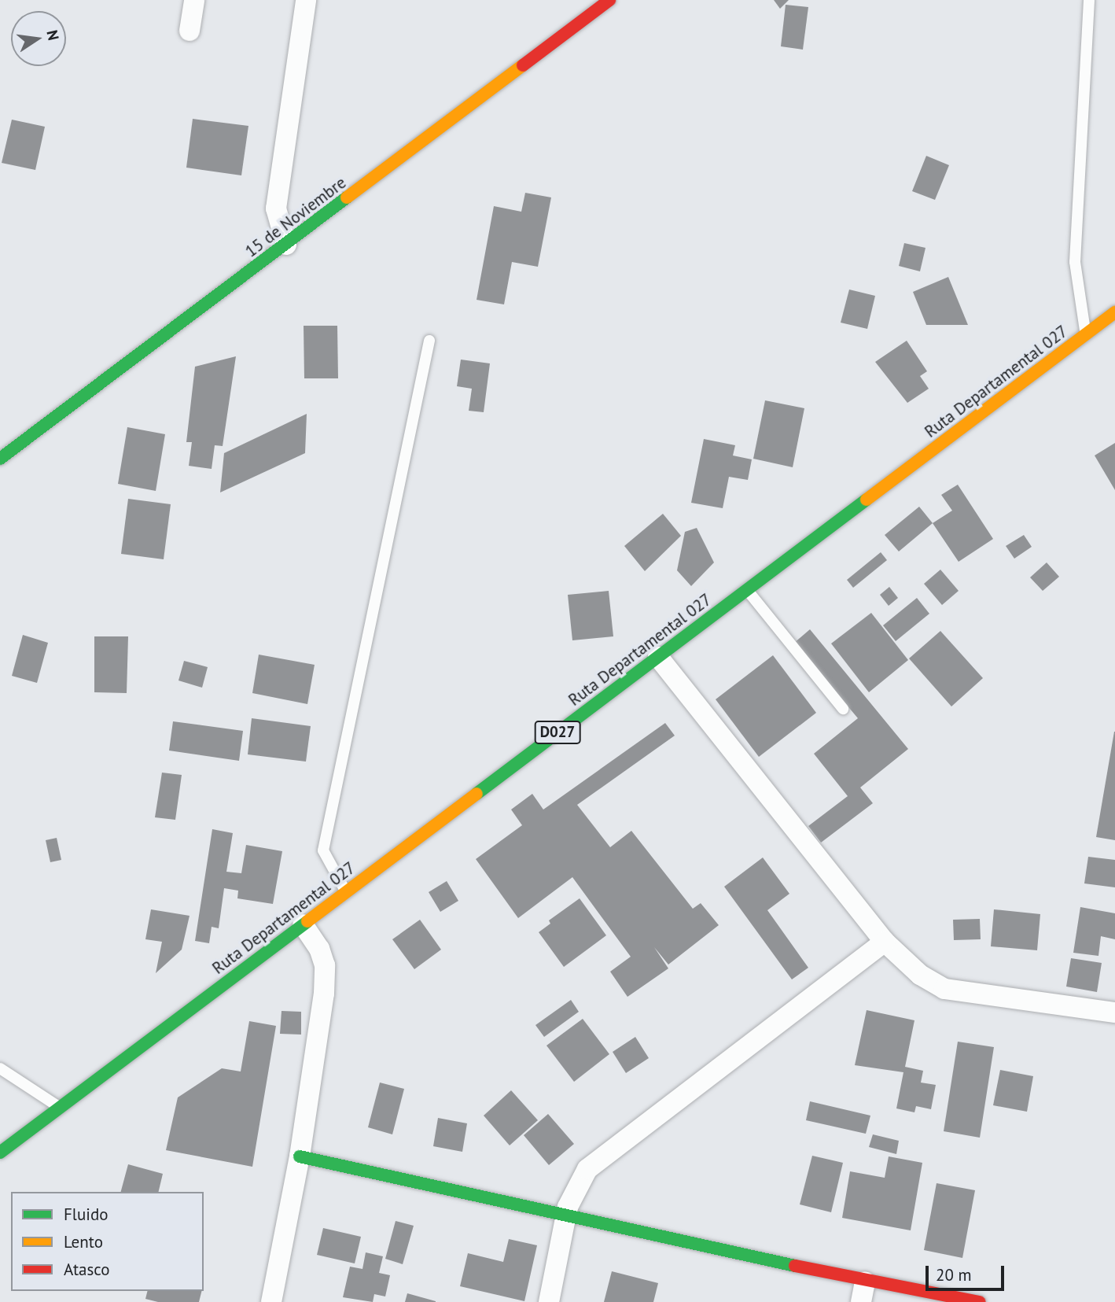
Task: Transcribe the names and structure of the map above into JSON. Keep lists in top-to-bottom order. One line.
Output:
{"streets":{"street":["15 de Noviembre","Ruta Departamental 027","D027"]},"legend":["Fluido","Lento","Atasco"],"scale_bar":"20 m","north":"right"}
